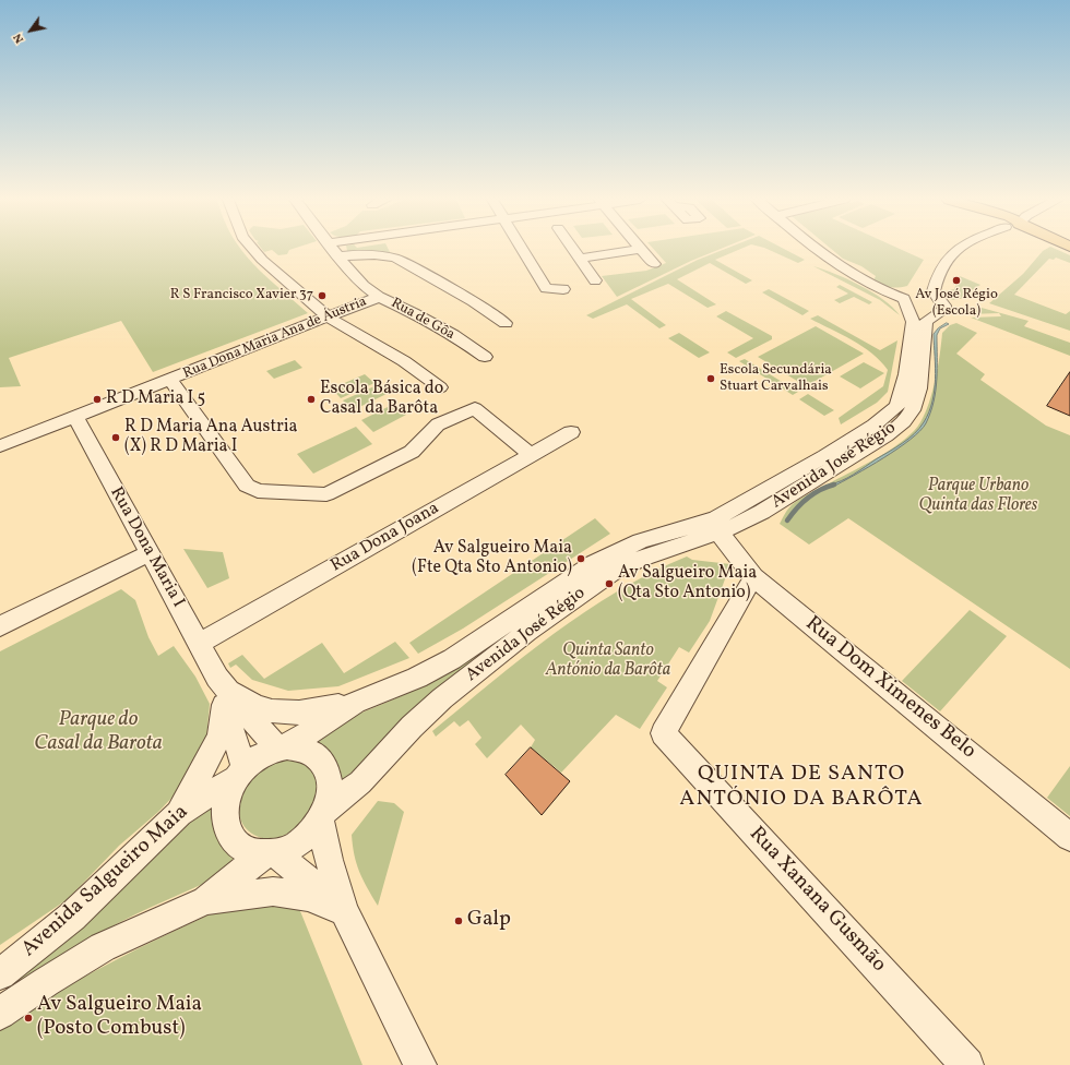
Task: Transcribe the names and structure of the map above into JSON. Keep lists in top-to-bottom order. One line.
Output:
{"streets":{"street":["Rua de Gôa","Rua Dona Maria Ana de Áustria","Avenida José Régio","Rua Dona Joana","Rua Dona Maria I","Rua Dom Ximenes Belo","Avenida Salgueiro Maia","Rua Xanana Gusmão"]},"crossings":[["Rua de Gôa","Rua Dona Maria Ana de Áustria"],["Rua Dona Maria Ana de Áustria","Rua Dona Maria I"],["Avenida José Régio","Rua Dona Maria I"],["Avenida José Régio","Rua Dom Ximenes Belo"],["Avenida José Régio","Avenida Salgueiro Maia"],["Rua Dona Joana","Rua Dona Maria I"],["Rua Dona Maria I","Avenida Salgueiro Maia"],["Rua Dom Ximenes Belo","Rua Xanana Gusmão"]],"districts":["QUINTA DE SANTO ANTÓNIO DA BARÔTA"],"parks":["Parque Urbano Quinta das Flores","Quinta Santo António da Barôta","Parque do Casal da Barota"],"places":["Av José Régio (Escola)","R S Francisco Xavier 37","Escola Secundária Stuart Carvalhais","R D Maria I 5","Escola Básica do Casal da Barôta","R D Maria Ana Austria (X) R D Maria I","Av Salgueiro Maia (Fte Qta Sto Antonio)","Av Salgueiro Maia (Qta Sto Antonio)","Galp","Av Salgueiro Maia (Posto Combust)"],"north":"bottom left"}
